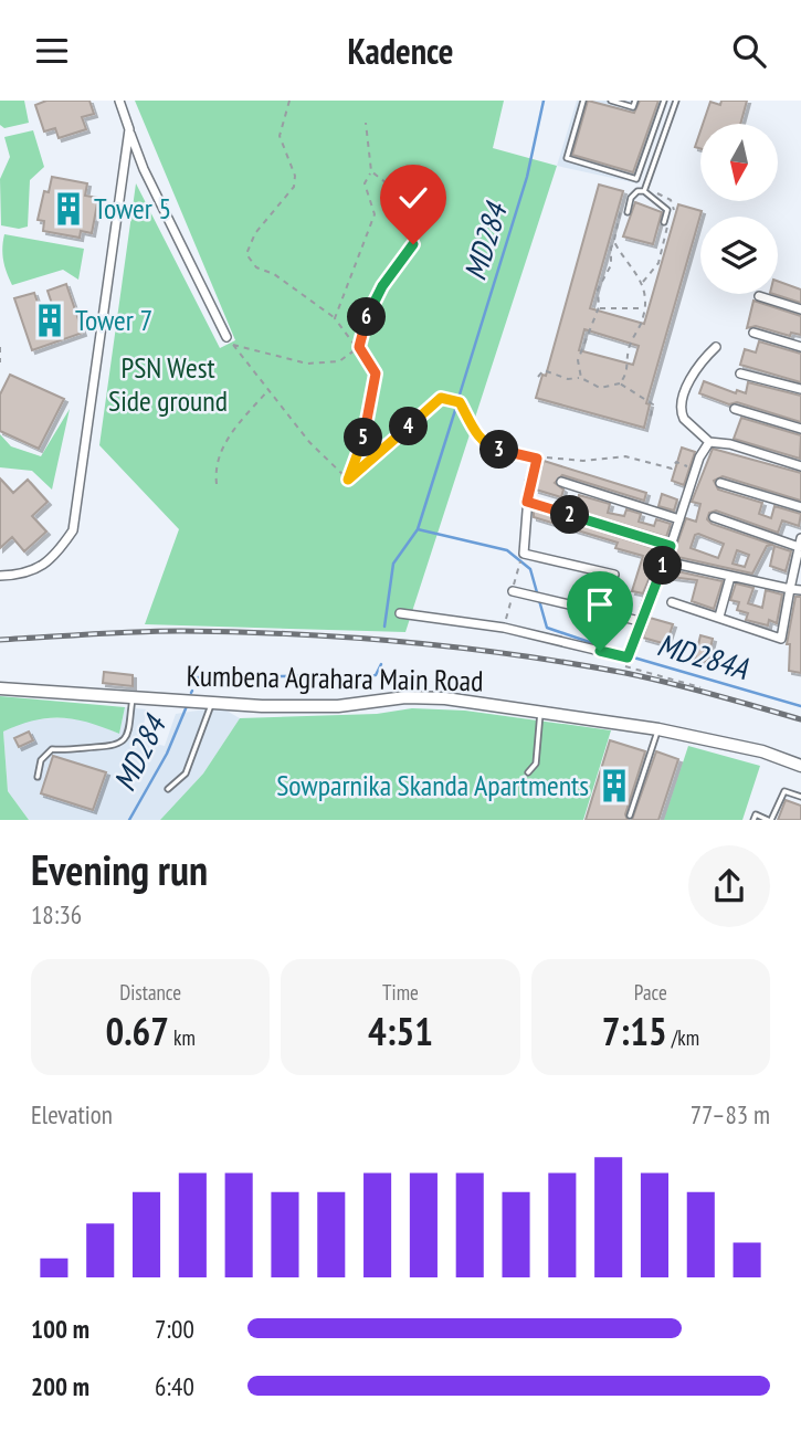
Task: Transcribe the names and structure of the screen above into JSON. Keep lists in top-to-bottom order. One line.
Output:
{"streets":{"street":["Kumbena Agrahara Main Road"]},"water":["MD284","MD284A"],"parks":["PSN West Side ground"],"places":{"building":["Tower 5","Tower 7","Sowparnika Skanda Apartments"]},"north":"bottom","page":{"header":"Kadence","pins":["6","4","5","3","2","1"],"heading":["Evening run","18:36"],"stats":[["Distance","0.67 km"],["Time","4:51"],["Pace","7:15 /km"]],"chart":["Elevation","77–83 m"],"list":[{"name":"100 m","note":"7:00"},{"name":"200 m","note":"6:40"}]}}
